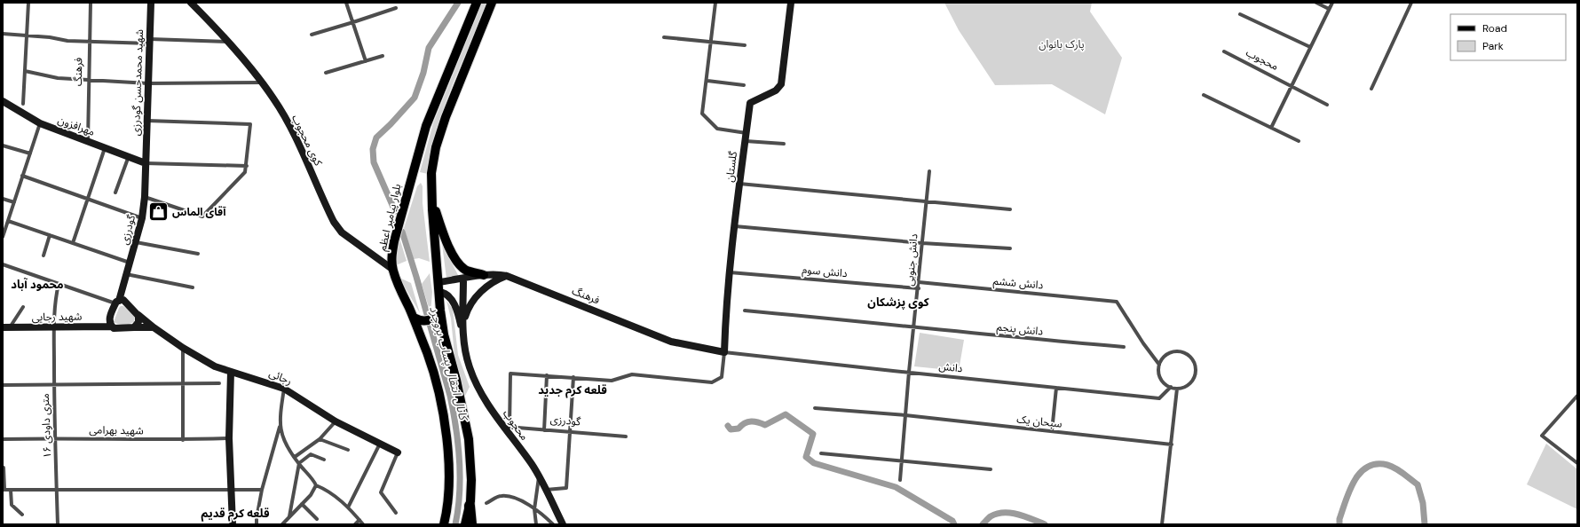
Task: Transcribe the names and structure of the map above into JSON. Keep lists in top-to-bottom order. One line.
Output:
{"streets":{"main road":["بلوار پیامبر اعظم"],"street":["محجوب","فرهنگ","شهید محمدحسن گودرزی","مهرافزون","کوی محجوب","گلستان","گودرزی","دانش جنوبی","دانش سوم","دانش ششم","شهید رجایی","دانش پنجم","دانش","رجائی","سبحان یک","۱۶ متری داودی","شهید بهرامی"]},"crossings":[["محجوب","گودرزی"],["فرهنگ","مهرافزون"],["فرهنگ","گلستان"],["فرهنگ","دانش"],["شهید محمدحسن گودرزی","مهرافزون"],["شهید محمدحسن گودرزی","گودرزی"],["مهرافزون","گودرزی"],["کوی محجوب","بلوار پیامبر اعظم"],["گلستان","دانش سوم"],["گلستان","دانش"],["گودرزی","شهید رجایی"],["گودرزی","رجائی"],["دانش جنوبی","دانش سوم"],["دانش جنوبی","دانش ششم"],["دانش جنوبی","دانش پنجم"],["دانش جنوبی","دانش"],["دانش جنوبی","سبحان یک"],["دانش ششم","دانش"],["شهید رجایی","رجائی"],["شهید رجایی","۱۶ متری داودی"],["۱۶ متری داودی","شهید بهرامی"]],"districts":["محمود آباد","کوی پزشکان","قلعه کرم جدید","قلعه کرم قدیم"],"water":["کانال انتقال پساب بروجرد"],"parks":["پارک بانوان"],"places":{"shop":["آقای الماس"]},"legend":["Road","Park"]}
